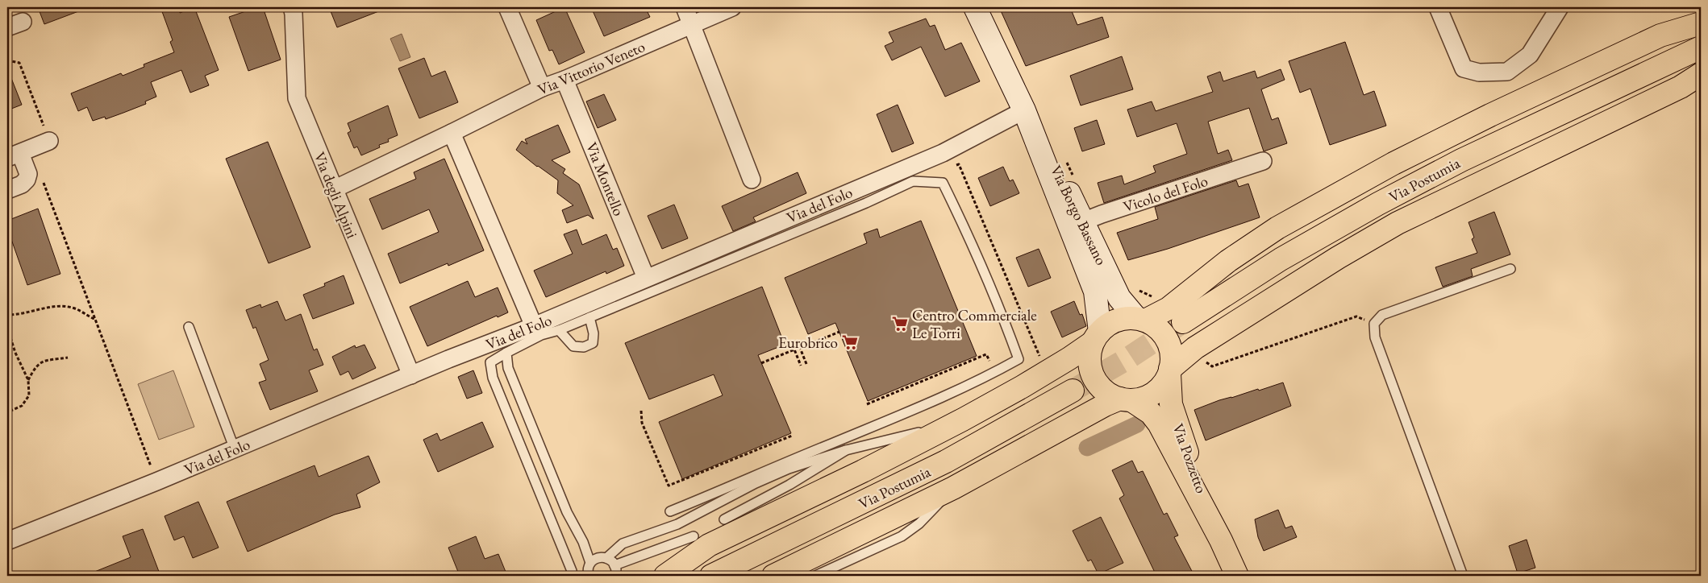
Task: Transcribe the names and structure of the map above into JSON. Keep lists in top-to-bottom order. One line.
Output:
{"streets":{"main road":["Via Postumia","Via Borgo Bassano","Via Pozzetto"],"street":["Via Vittorio Veneto","Via Montello","Vicolo del Folo","Via degli Alpini","Via del Folo"]},"crossings":[["Via Vittorio Veneto","Via Montello"],["Via Vittorio Veneto","Via degli Alpini"],["Via Montello","Via del Folo"],["Vicolo del Folo","Via Borgo Bassano"],["Via degli Alpini","Via del Folo"],["Via del Folo","Via Borgo Bassano"],["Via Borgo Bassano","Via Pozzetto"]],"places":{"supermarket":["Centro Commerciale Le Torri","Eurobrico"]}}
